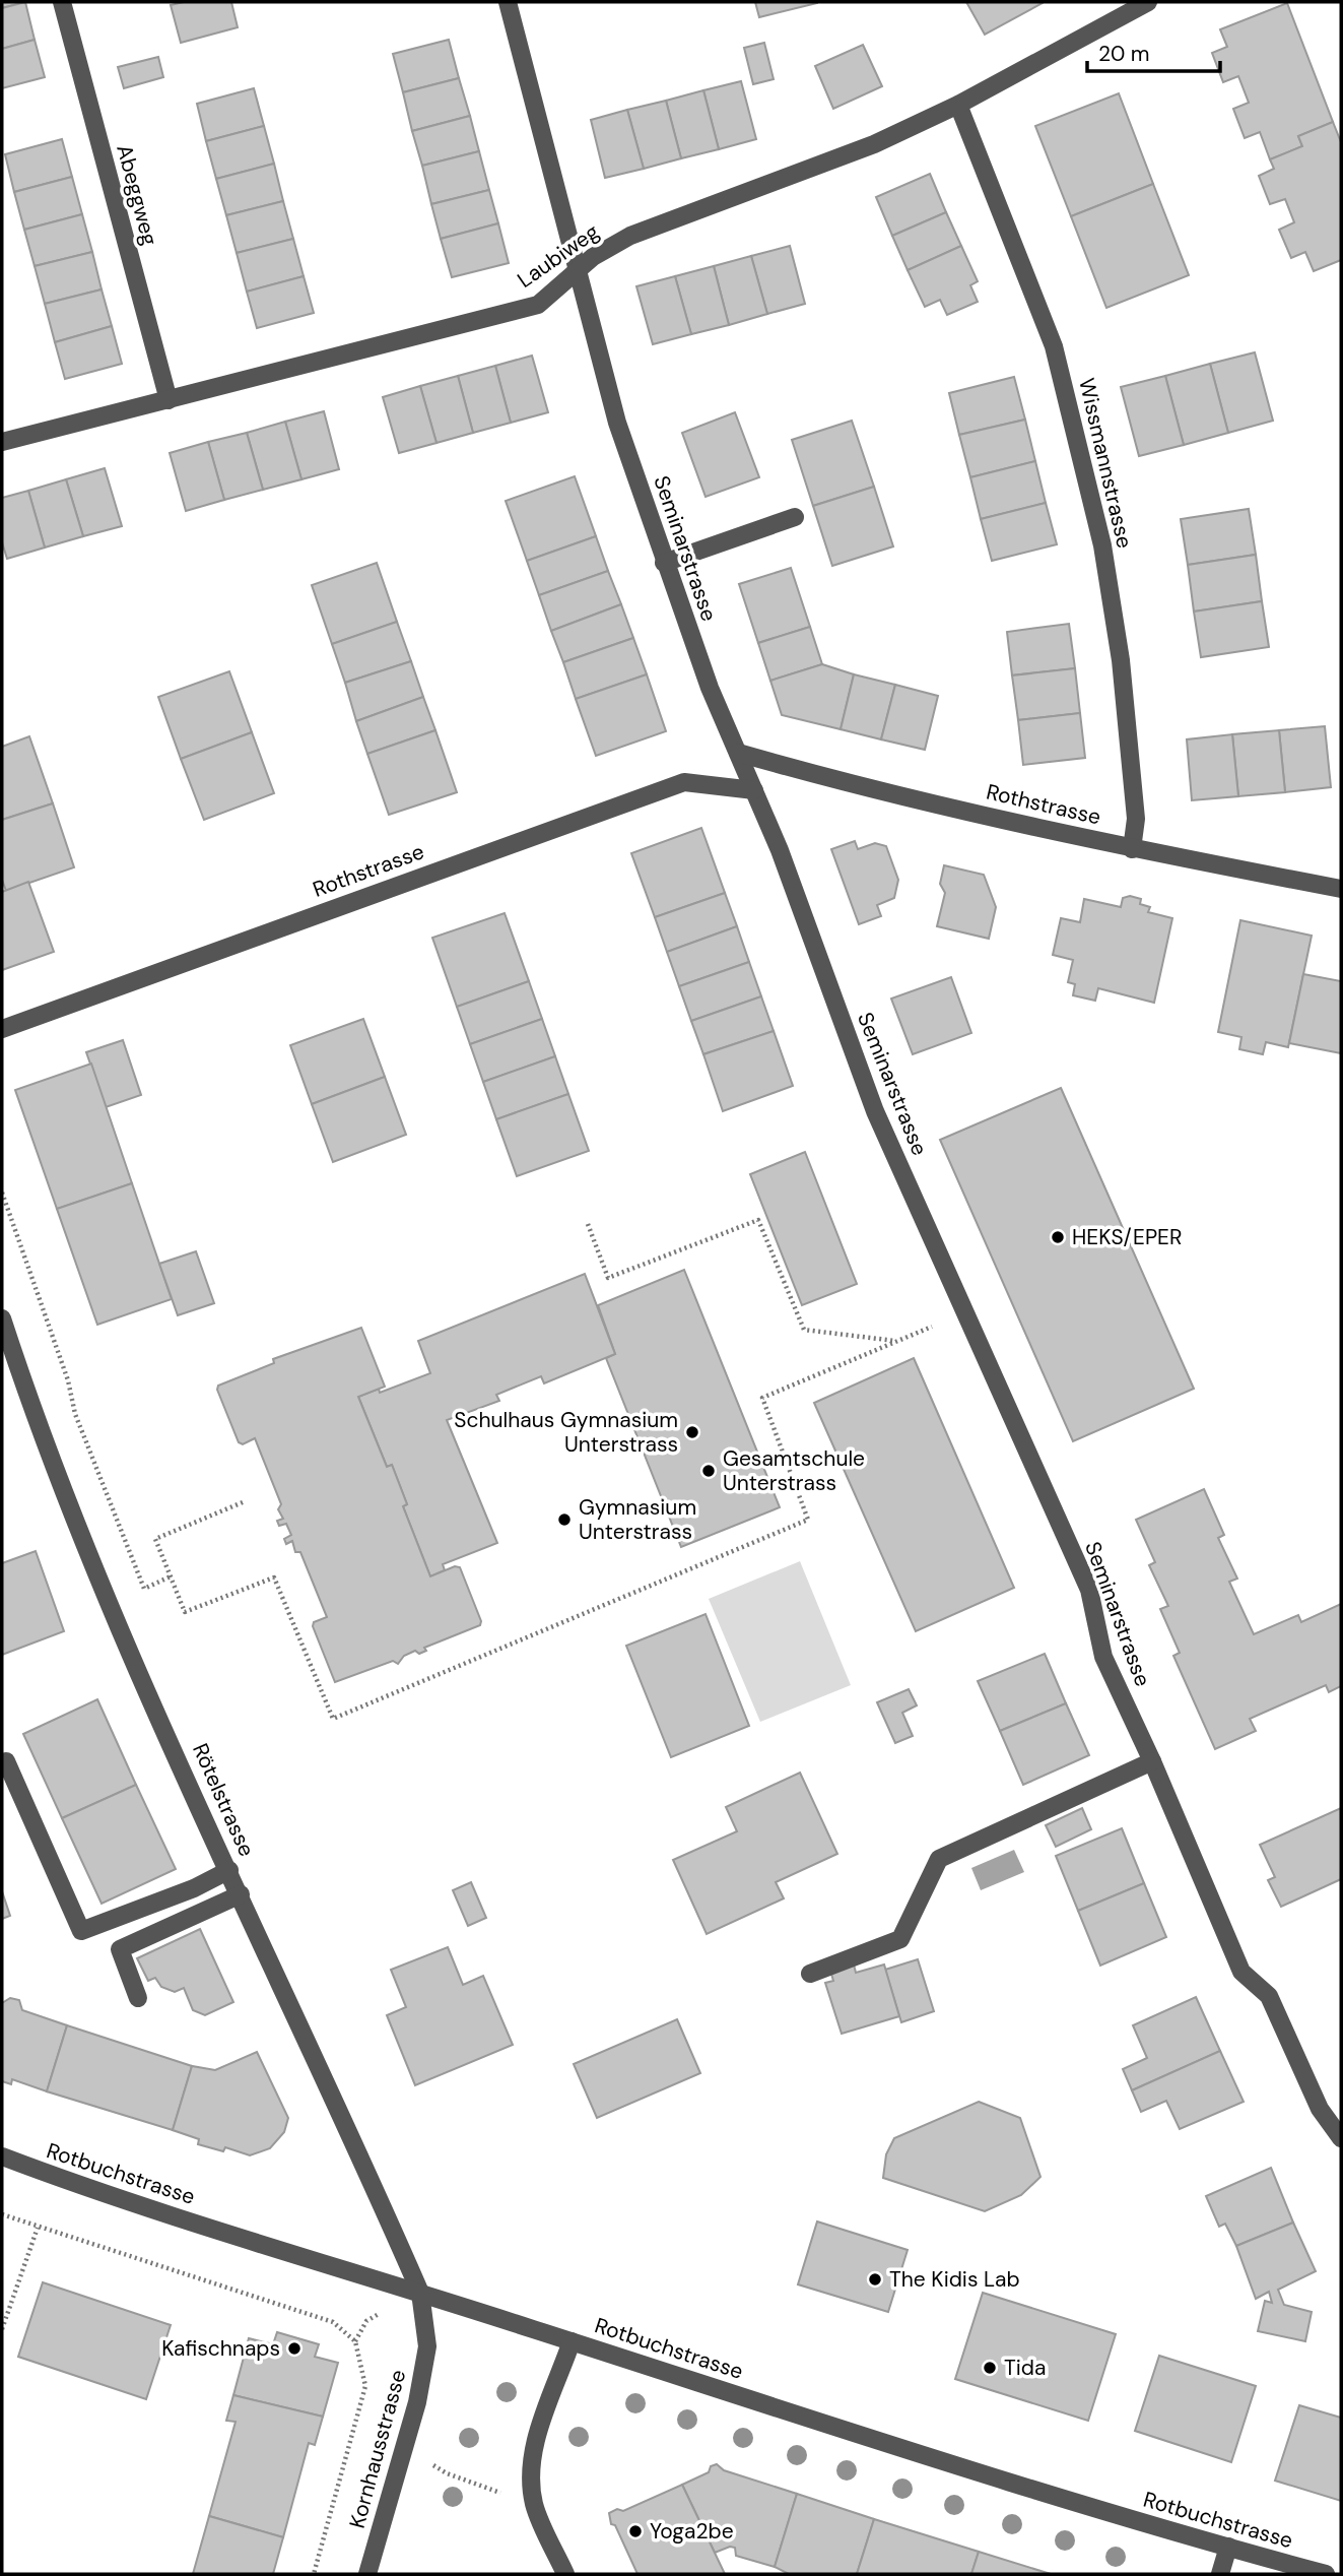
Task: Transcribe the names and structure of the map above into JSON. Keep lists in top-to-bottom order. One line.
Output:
{"streets":{"street":["Abeggweg","Laubiweg","Wissmannstrasse","Seminarstrasse","Rothstrasse","Rötelstrasse","Rotbuchstrasse","Kornhausstrasse"]},"crossings":[["Abeggweg","Laubiweg"],["Laubiweg","Wissmannstrasse"],["Laubiweg","Seminarstrasse"],["Wissmannstrasse","Rothstrasse"],["Seminarstrasse","Rothstrasse"],["Rötelstrasse","Rotbuchstrasse"],["Rötelstrasse","Kornhausstrasse"],["Rotbuchstrasse","Kornhausstrasse"]],"places":["HEKS/EPER","Schulhaus Gymnasium Unterstrass","Gesamtschule Unterstrass","Gymnasium Unterstrass","The Kidis Lab","Kafischnaps","Tida","Yoga2be"],"scale_bar":"20 m"}
